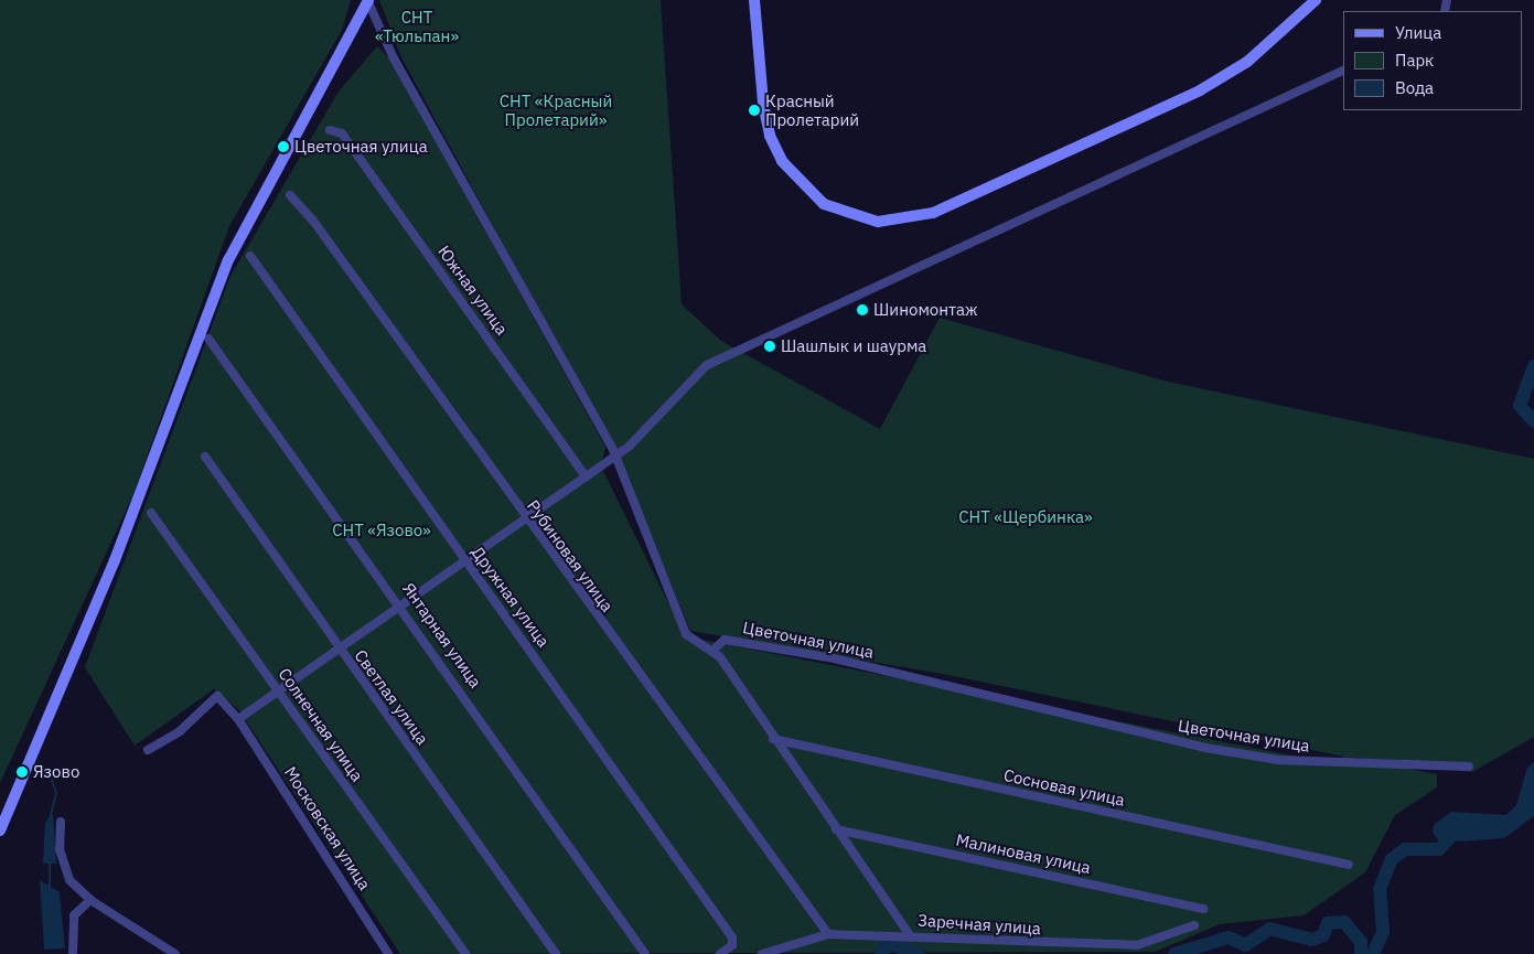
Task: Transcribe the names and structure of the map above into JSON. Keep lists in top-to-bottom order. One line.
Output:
{"streets":{"street":["Южная улица","Рубиновая улица","Дружная улица","Янтарная улица","Цветочная улица","Светлая улица","Солнечная улица","Сосновая улица","Московская улица","Малиновая улица","Заречная улица"]},"crossings":[["Рубиновая улица","Заречная улица"]],"parks":["СНТ «Тюльпан»","СНТ «Красный Пролетарий»","СНТ «Щербинка»","СНТ «Язово»"],"places":["Красный Пролетарий","Цветочная улица","Шиномонтаж","Шашлык и шаурма","Язово"],"legend":["Улица","Парк","Вода"]}
